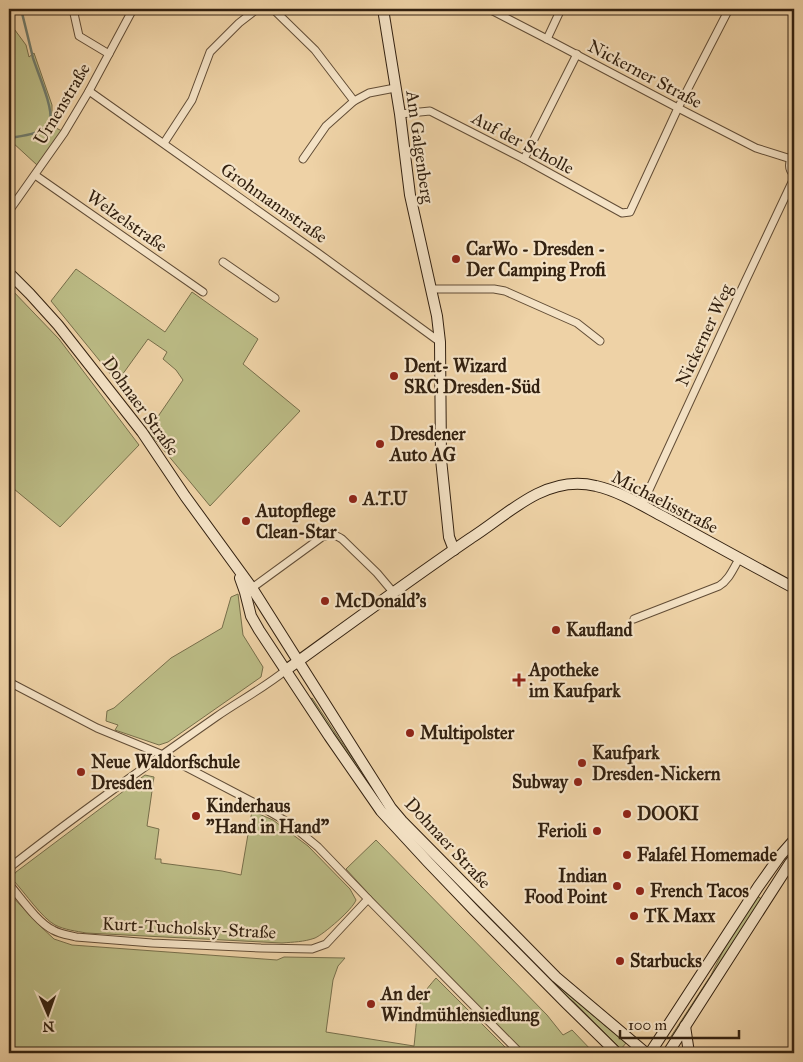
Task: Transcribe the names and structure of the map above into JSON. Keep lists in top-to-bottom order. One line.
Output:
{"streets":{"main road":["Am Galgenberg","Dohnaer Straße","Michaelisstraße"],"street":["Nickerner Straße","Urnenstraße","Auf der Scholle","Grohmannstraße","Welzelstraße","Nickerner Weg","Kurt-Tucholsky-Straße"]},"crossings":[["Nickerner Straße","Auf der Scholle"],["Nickerner Straße","Nickerner Weg"],["Urnenstraße","Grohmannstraße"],["Urnenstraße","Welzelstraße"],["Auf der Scholle","Am Galgenberg"],["Am Galgenberg","Grohmannstraße"],["Am Galgenberg","Michaelisstraße"],["Nickerner Weg","Michaelisstraße"],["Dohnaer Straße","Michaelisstraße"]],"places":{"other":["CarWo - Dresden - Der Camping Profi","Dent- Wizard SRC Dresden-Süd","Dresdener Auto AG","A.T.U","Autopflege Clean-Star","McDonald's","Kaufland","Multipolster","Kaufpark Dresden-Nickern","Neue Waldorfschule Dresden","Subway","DOOKI","Kinderhaus \"Hand in Hand\"","Ferioli","Falafel Homemade","Indian Food Point","French Tacos","TK Maxx","Starbucks","An der Windmühlensiedlung"],"health":["Apotheke im Kaufpark"]},"scale_bar":"100 m","north":"bottom"}
